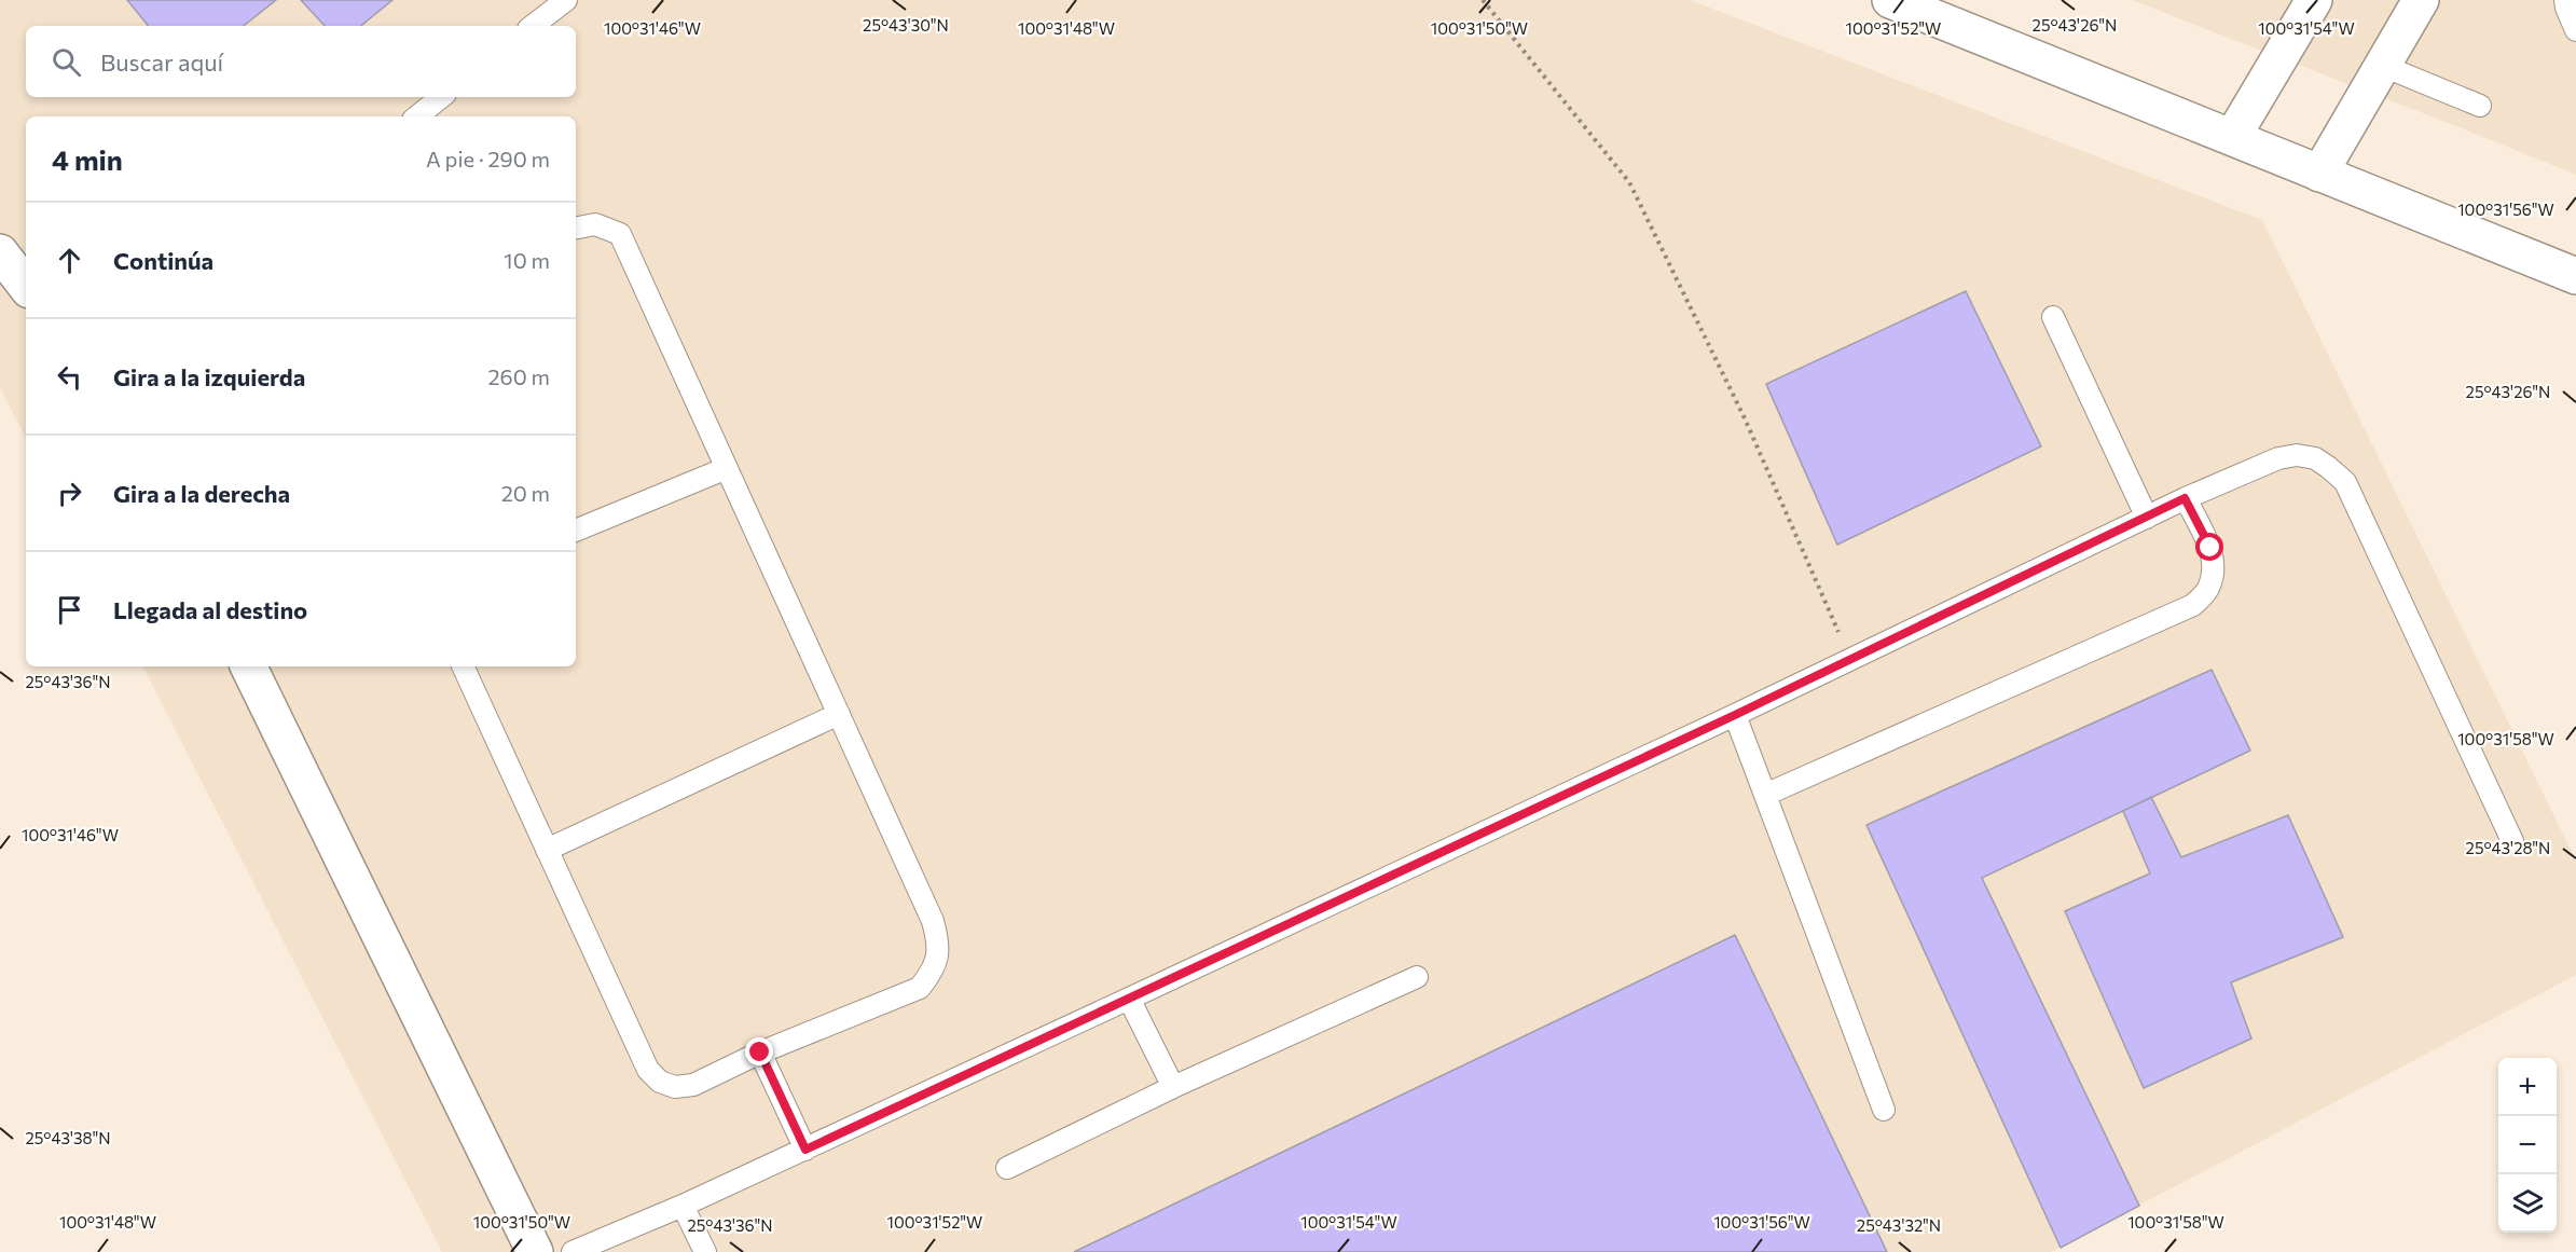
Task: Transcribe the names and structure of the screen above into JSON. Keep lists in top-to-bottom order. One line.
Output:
{"page":{"search":"Buscar aquí","heading":["4 min","A pie · 290 m"],"list":[["Continúa","10 m"],["Gira a la izquierda","260 m"],["Gira a la derecha","20 m"],"Llegada al destino"],"map_buttons":["+","−"]},"coordinates":["25°43'30\"N","25°43'26\"N","100°31'46\"W","100°31'48\"W","100°31'50\"W","100°31'52\"W","100°31'54\"W","100°31'56\"W","25°43'36\"N","100°31'58\"W","25°43'28\"N","25°43'38\"N","25°43'32\"N"]}
